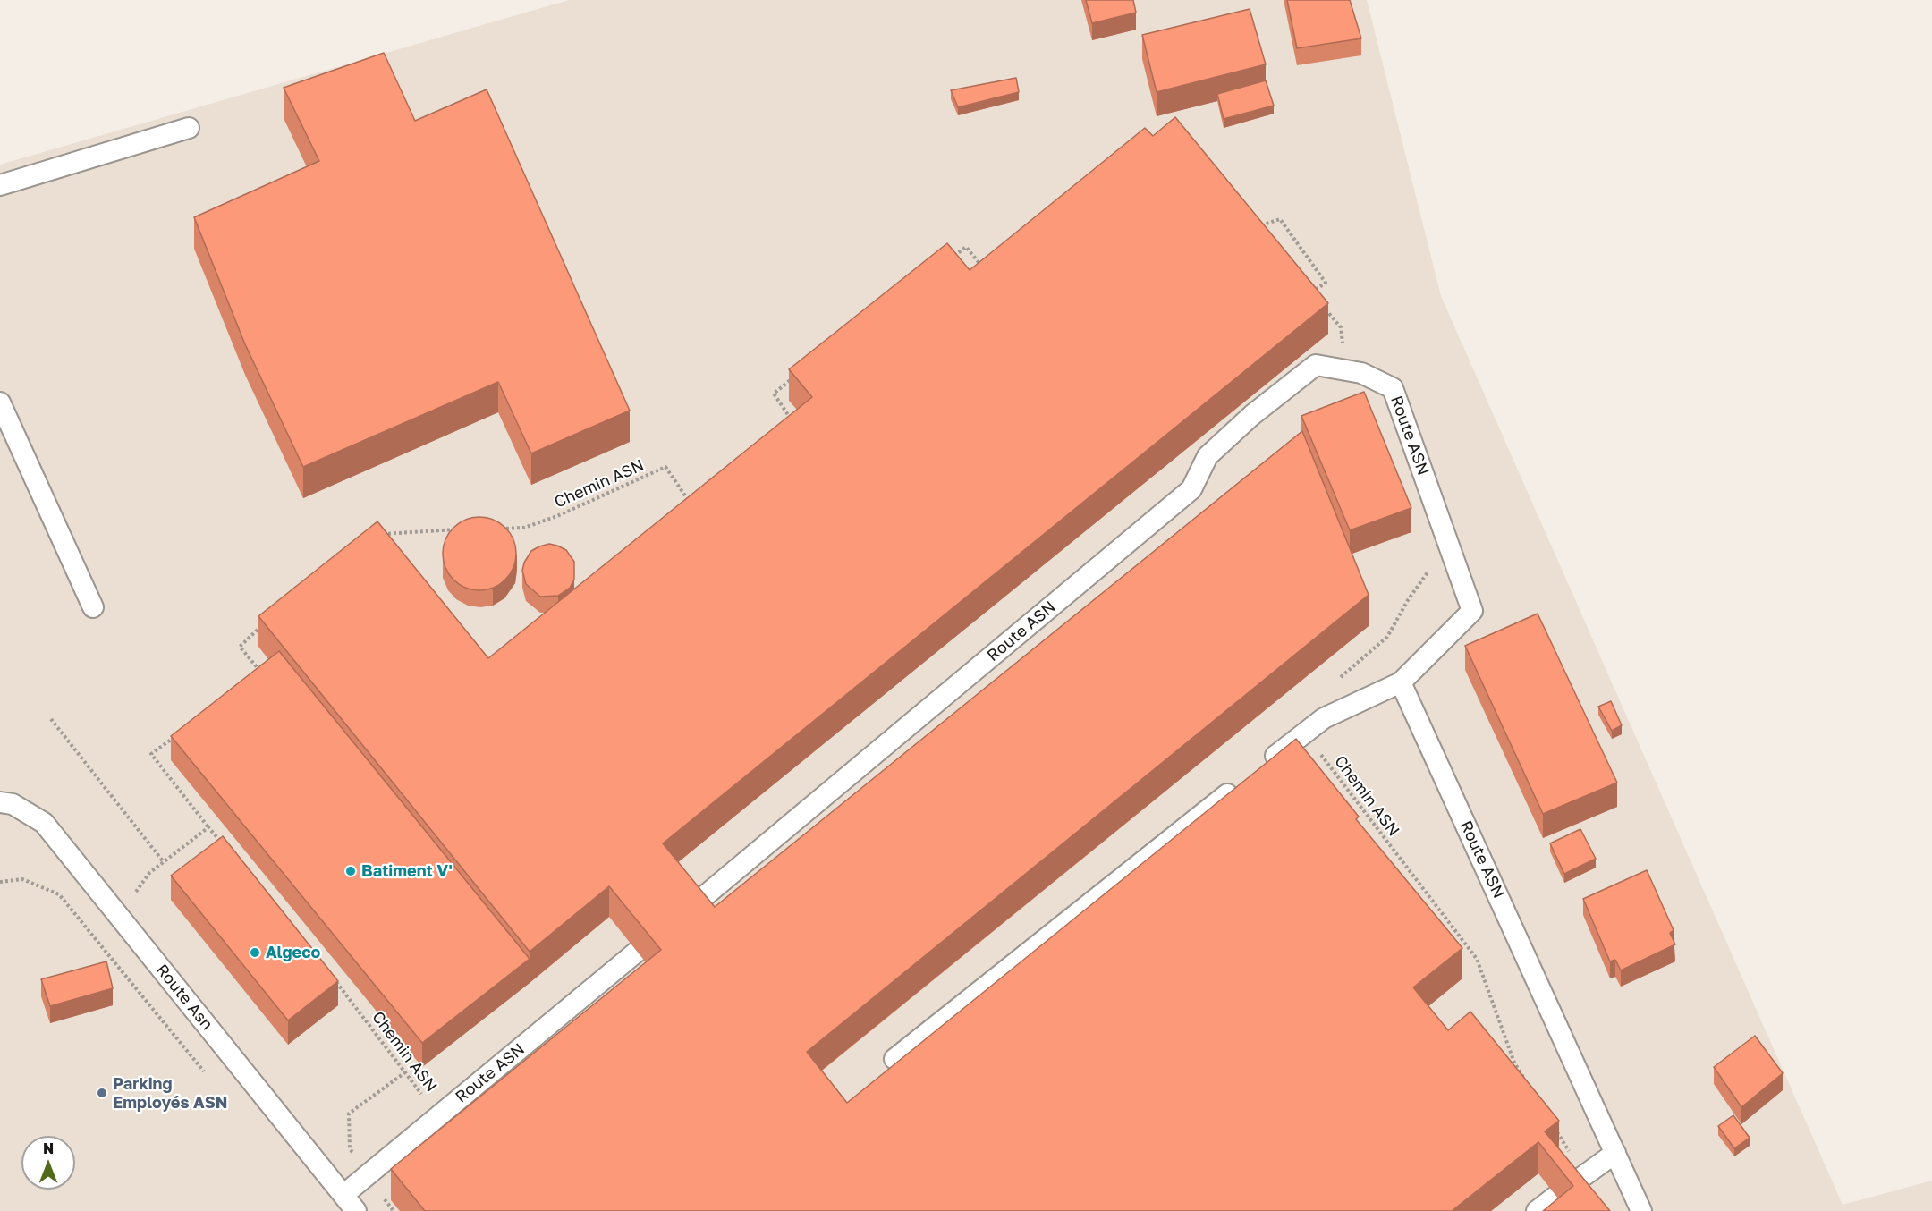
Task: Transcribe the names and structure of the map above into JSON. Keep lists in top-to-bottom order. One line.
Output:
{"streets":{"lane":["Route ASN","Route Asn"],"path":["Chemin ASN"]},"crossings":[["Route ASN","Chemin ASN"],["Route ASN","Route Asn"]],"places":["Batiment V'","Algeco","Parking Employés ASN"],"north":"top"}
